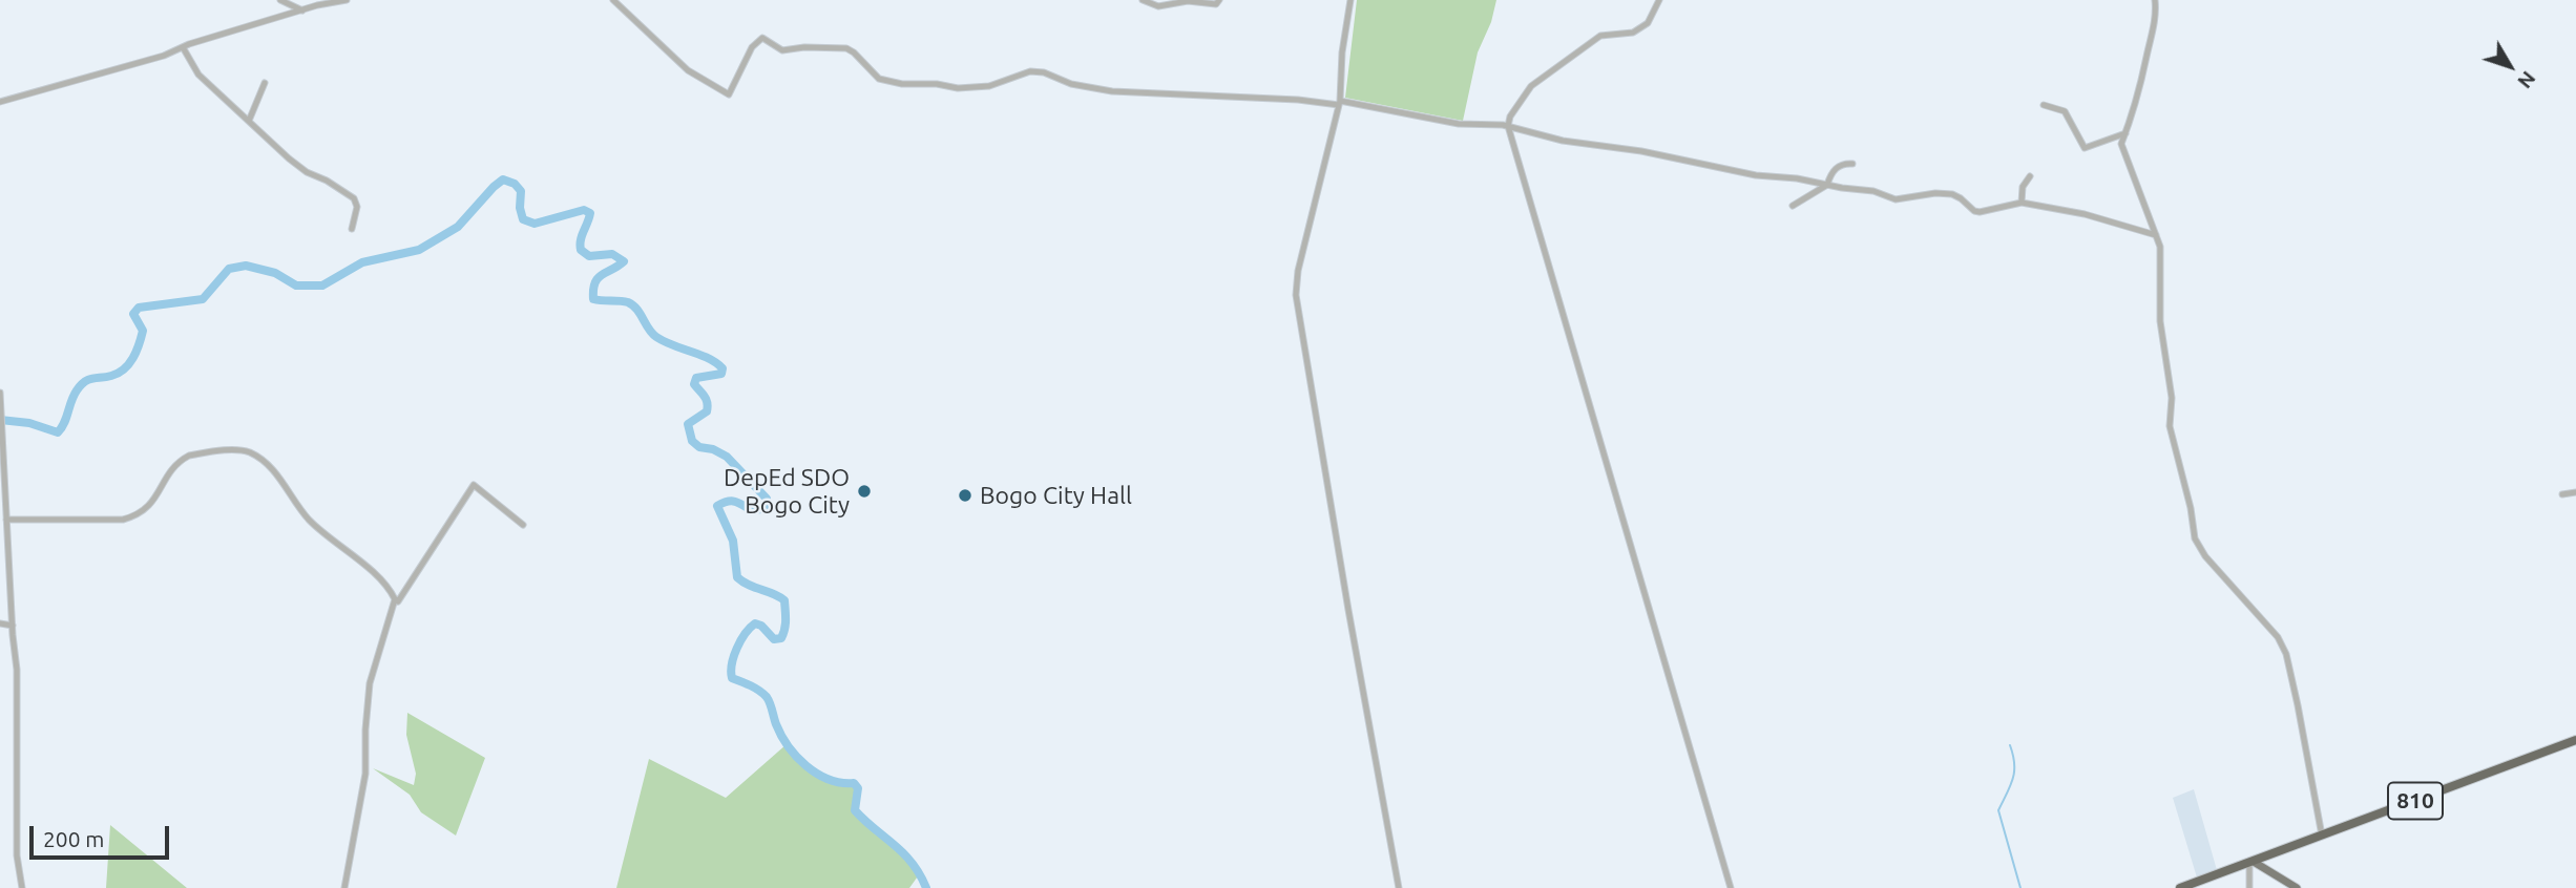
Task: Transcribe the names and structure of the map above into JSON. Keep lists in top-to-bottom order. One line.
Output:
{"streets":{"highway":["810"]},"places":["DepEd SDO Bogo City","Bogo City Hall"],"scale_bar":"200 m","north":"bottom right"}
